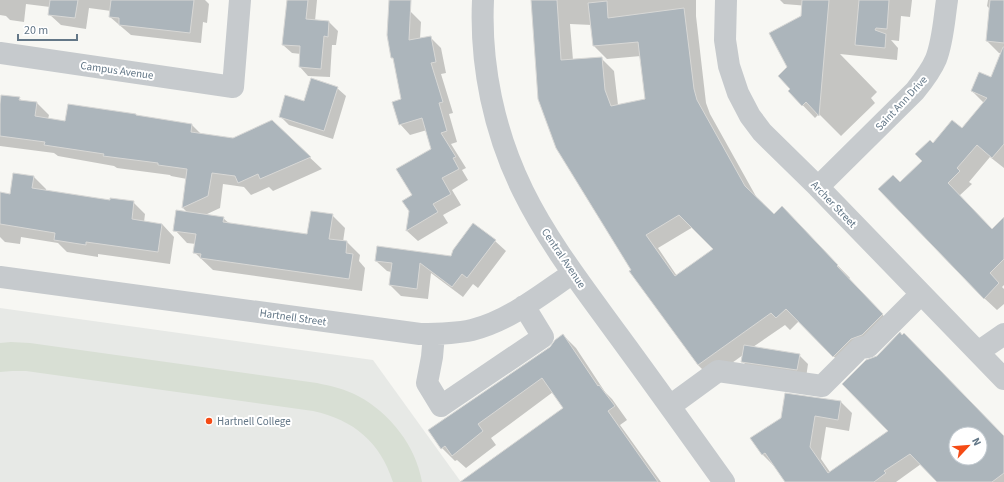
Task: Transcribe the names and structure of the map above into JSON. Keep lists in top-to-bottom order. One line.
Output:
{"streets":{"street":["Campus Avenue","Saint Ann Drive","Archer Street","Central Avenue","Hartnell Street"]},"crossings":[["Saint Ann Drive","Archer Street"],["Central Avenue","Hartnell Street"]],"places":["Hartnell College"],"scale_bar":"20 m","north":"top right"}
